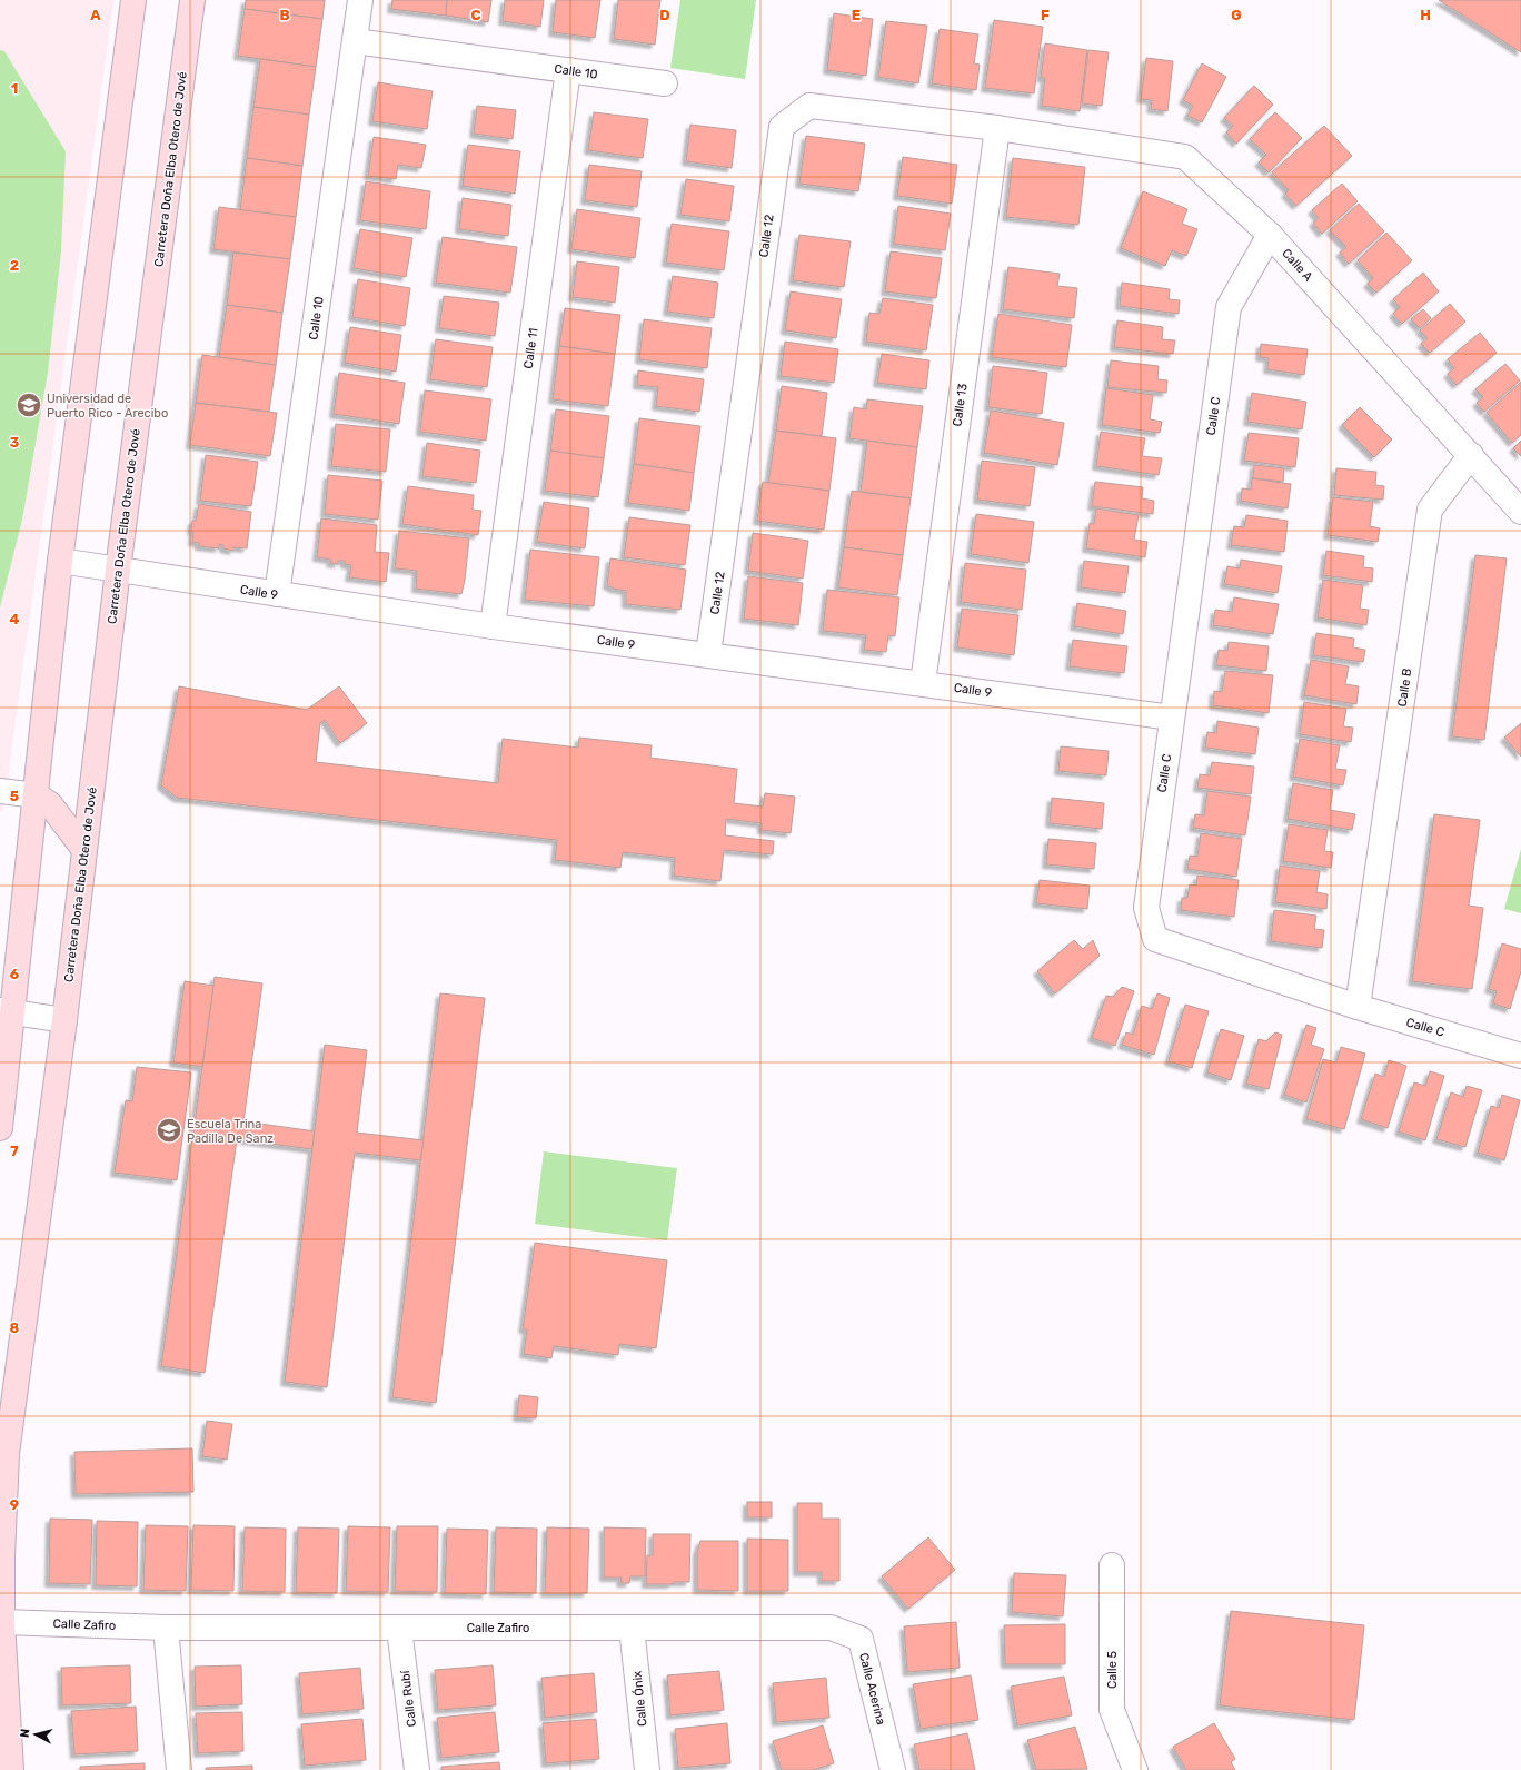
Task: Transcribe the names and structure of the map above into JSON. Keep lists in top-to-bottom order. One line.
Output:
{"streets":{"street":["Calle 10","Carretera Doña Elba Otero de Jové","Calle 12","Calle A","Calle 11","Calle 13","Calle C","Calle 9","Calle B","Calle Zafiro","Calle 5","Calle Acerina","Calle Rubí","Calle Ónix"]},"crossings":[["Calle 10","Calle 11"],["Calle 10","Calle 9"],["Carretera Doña Elba Otero de Jové","Calle 9"],["Carretera Doña Elba Otero de Jové","Calle Zafiro"],["Calle 12","Calle A"],["Calle 12","Calle 13"],["Calle 12","Calle 9"],["Calle A","Calle C"],["Calle A","Calle B"],["Calle 11","Calle 9"],["Calle 13","Calle 9"],["Calle C","Calle 9"],["Calle C","Calle B"],["Calle Zafiro","Calle Acerina"],["Calle Zafiro","Calle Rubí"],["Calle Zafiro","Calle Ónix"]],"places":{"school or university":["Universidad de Puerto Rico - Arecibo","Escuela Trina Padilla De Sanz"]},"north":"left","grid":{"columns":["A","B","C","D","E","F","G","H"],"rows":["1","2","3","4","5","6","7","8","9"]}}
